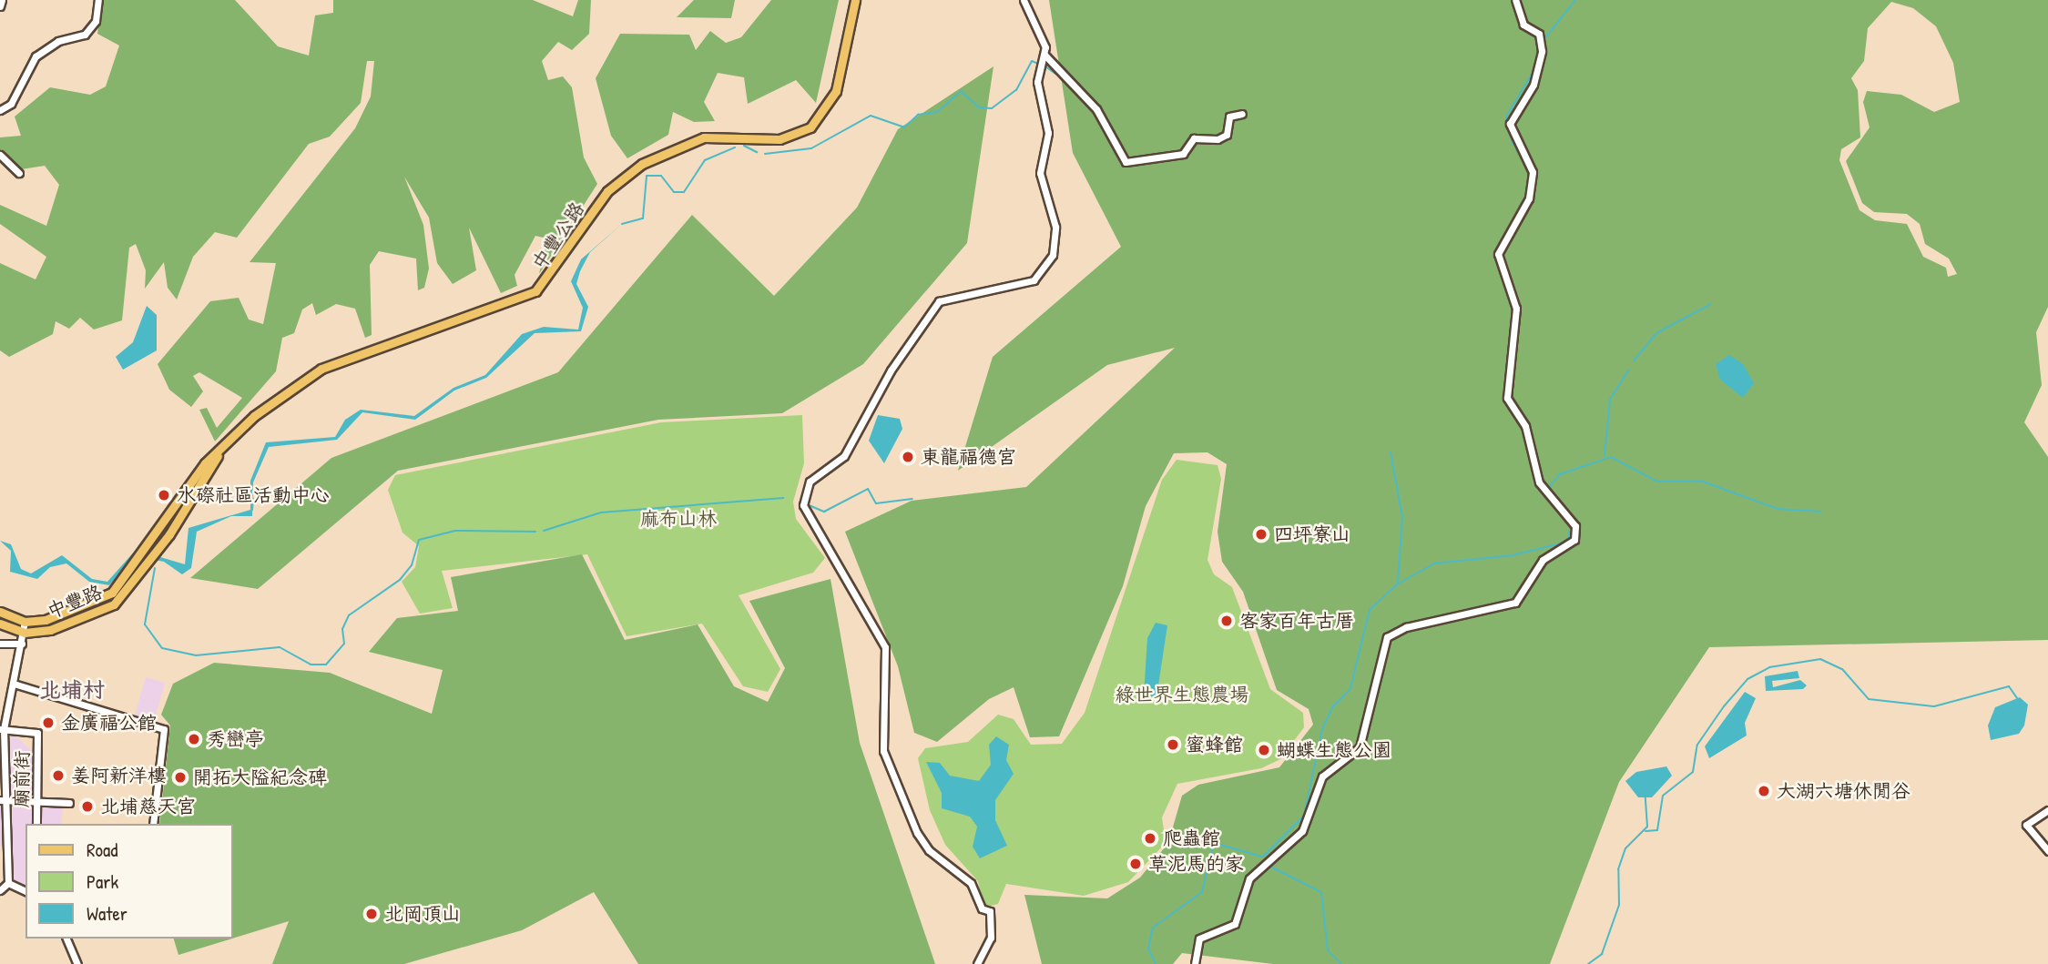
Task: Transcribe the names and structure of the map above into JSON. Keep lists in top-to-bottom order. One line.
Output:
{"streets":{"main road":["中豐公路","中豐路"],"street":["廟前街"]},"crossings":[["中豐公路","中豐路"]],"districts":["北埔村"],"parks":["麻布山林","綠世界生態農場"],"places":["東龍福德宮","水磜社區活動中心","四坪寮山","客家百年古厝","金廣福公館","秀巒亭","蜜蜂館","蝴蝶生態公園","姜阿新洋樓","開拓大隘紀念碑","大湖六塘休閒谷","北埔慈天宮","爬蟲館","草泥馬的家","北岡頂山"],"legend":["Road","Park","Water"]}
